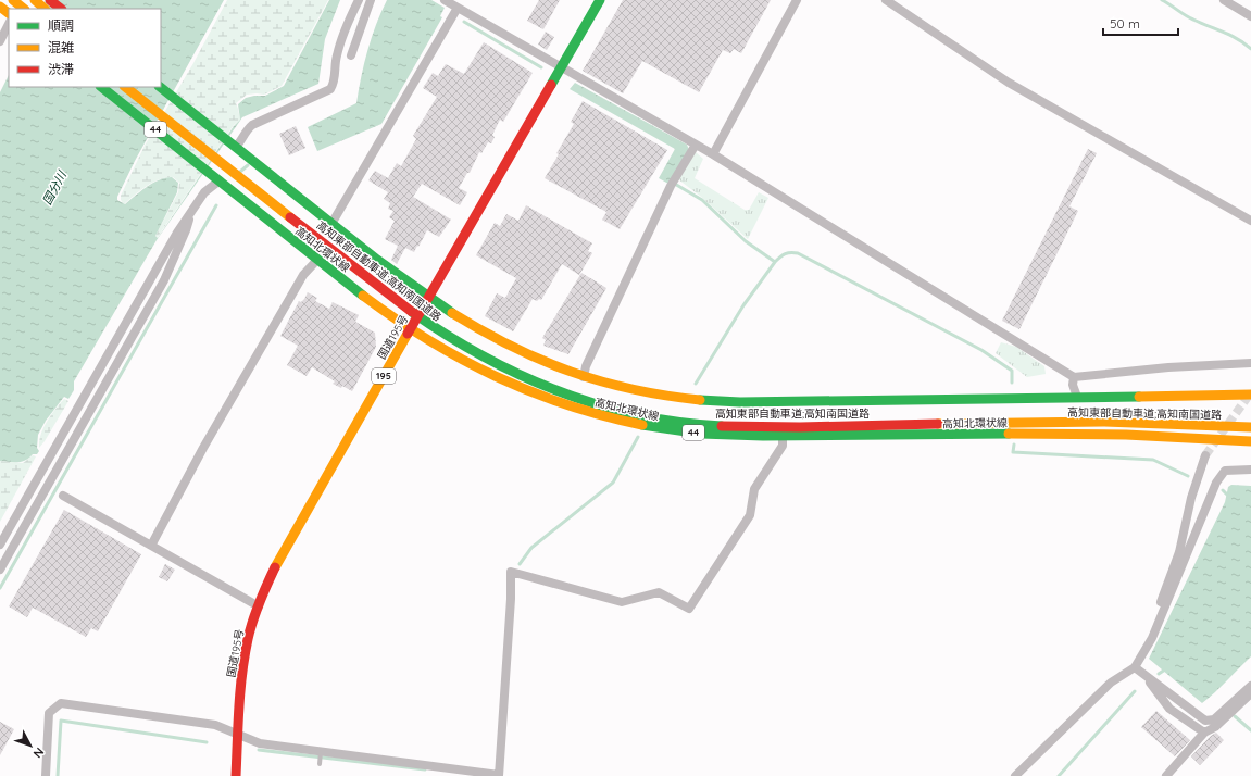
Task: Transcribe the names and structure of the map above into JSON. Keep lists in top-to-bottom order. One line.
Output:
{"streets":{"main road":["44","高知北環状線","高知東部自動車道;高知南国道路","国道195号","195"]},"crossings":[["高知北環状線","国道195号"]],"water":["国分川"],"legend":["順調","混雑","渋滞"],"scale_bar":"50 m","north":"bottom right"}
